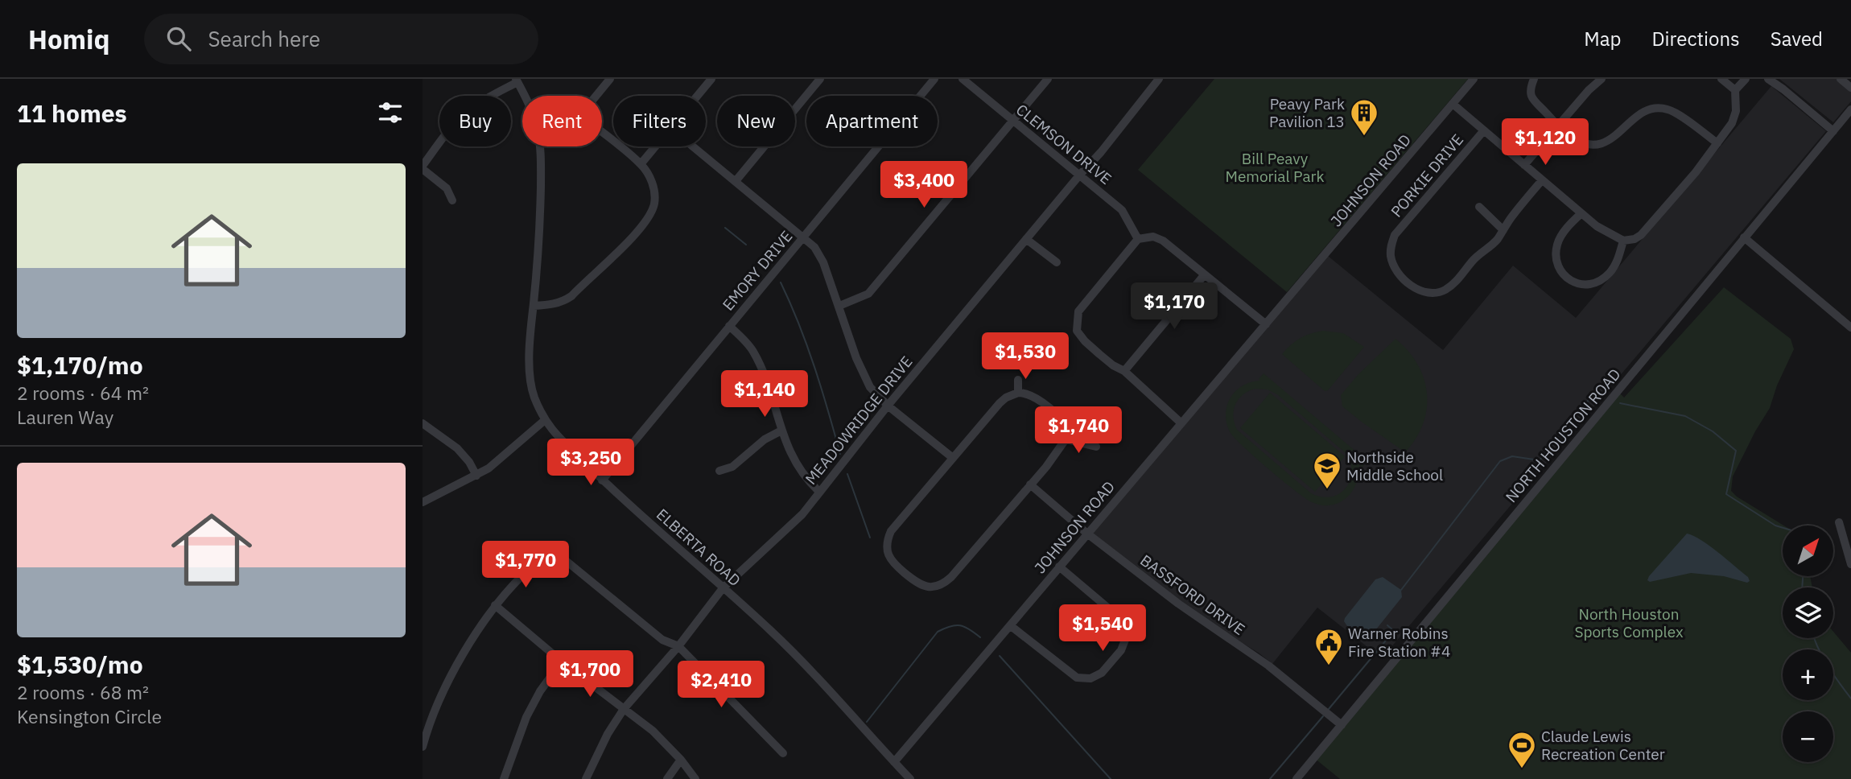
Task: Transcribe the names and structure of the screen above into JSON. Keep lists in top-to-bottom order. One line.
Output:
{"streets":{"street":["CLEMSON DRIVE","PORKIE DRIVE","JOHNSON ROAD","EMORY DRIVE","MEADOWRIDGE DRIVE","NORTH HOUSTON ROAD","ELBERTA ROAD","BASSFORD DRIVE"]},"crossings":[["CLEMSON DRIVE","MEADOWRIDGE DRIVE"],["JOHNSON ROAD","ELBERTA ROAD"],["JOHNSON ROAD","BASSFORD DRIVE"],["EMORY DRIVE","ELBERTA ROAD"],["MEADOWRIDGE DRIVE","ELBERTA ROAD"],["NORTH HOUSTON ROAD","BASSFORD DRIVE"]],"parks":["Bill Peavy Memorial Park","North Houston Sports Complex"],"places":{"building":["Peavy Park Pavilion 13"],"school or university":["Northside Middle School"],"public building":["Warner Robins Fire Station #4"],"sports":["Claude Lewis Recreation Center"]},"north":"top right","page":{"header":"Homiq","search":"Search here","nav":["Map","Directions","Saved"],"heading":"11 homes","chip":["Buy","Rent","Filters","New","Apartment"],"price":["$1,120","$3,400","$1,170","$1,530","$1,140","$1,740","$3,250","$1,770","$1,540","$1,700","$2,410"],"list":[{"name":"$1,170/mo","note":"2 rooms · 64 m² · Lauren Way"},{"name":"$1,530/mo","note":"2 rooms · 68 m² · Kensington Circle"}],"map_buttons":["+","−"]}}
